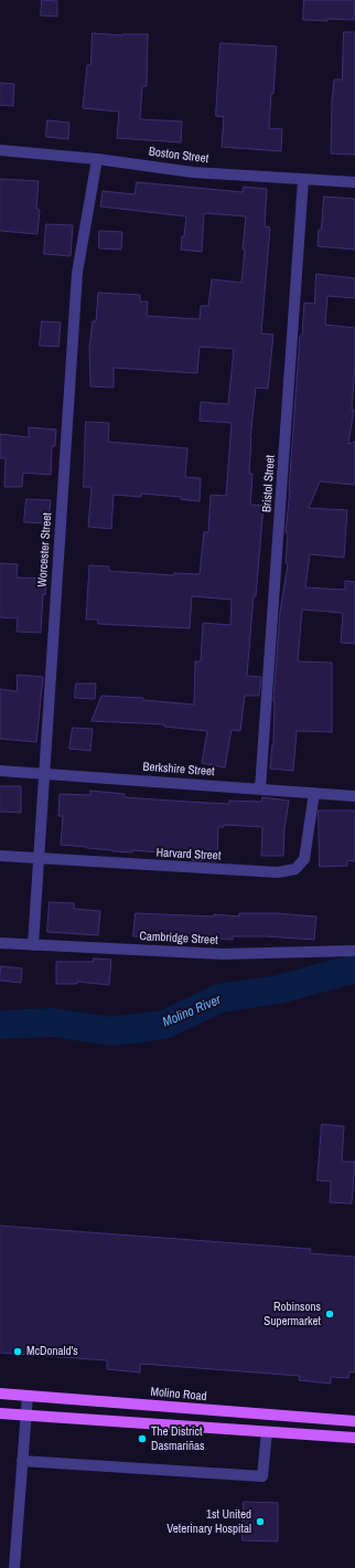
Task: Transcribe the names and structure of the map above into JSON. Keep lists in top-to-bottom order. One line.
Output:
{"streets":{"main road":["Molino Road"],"street":["Boston Street","Bristol Street","Worcester Street","Berkshire Street","Harvard Street","Cambridge Street"]},"crossings":[["Boston Street","Bristol Street"],["Boston Street","Worcester Street"],["Bristol Street","Berkshire Street"],["Worcester Street","Berkshire Street"],["Worcester Street","Harvard Street"],["Worcester Street","Cambridge Street"],["Berkshire Street","Harvard Street"]],"water":["Molino River"],"places":["Robinsons Supermarket","McDonald's","The District Dasmariñas","1st United Veterinary Hospital"]}
